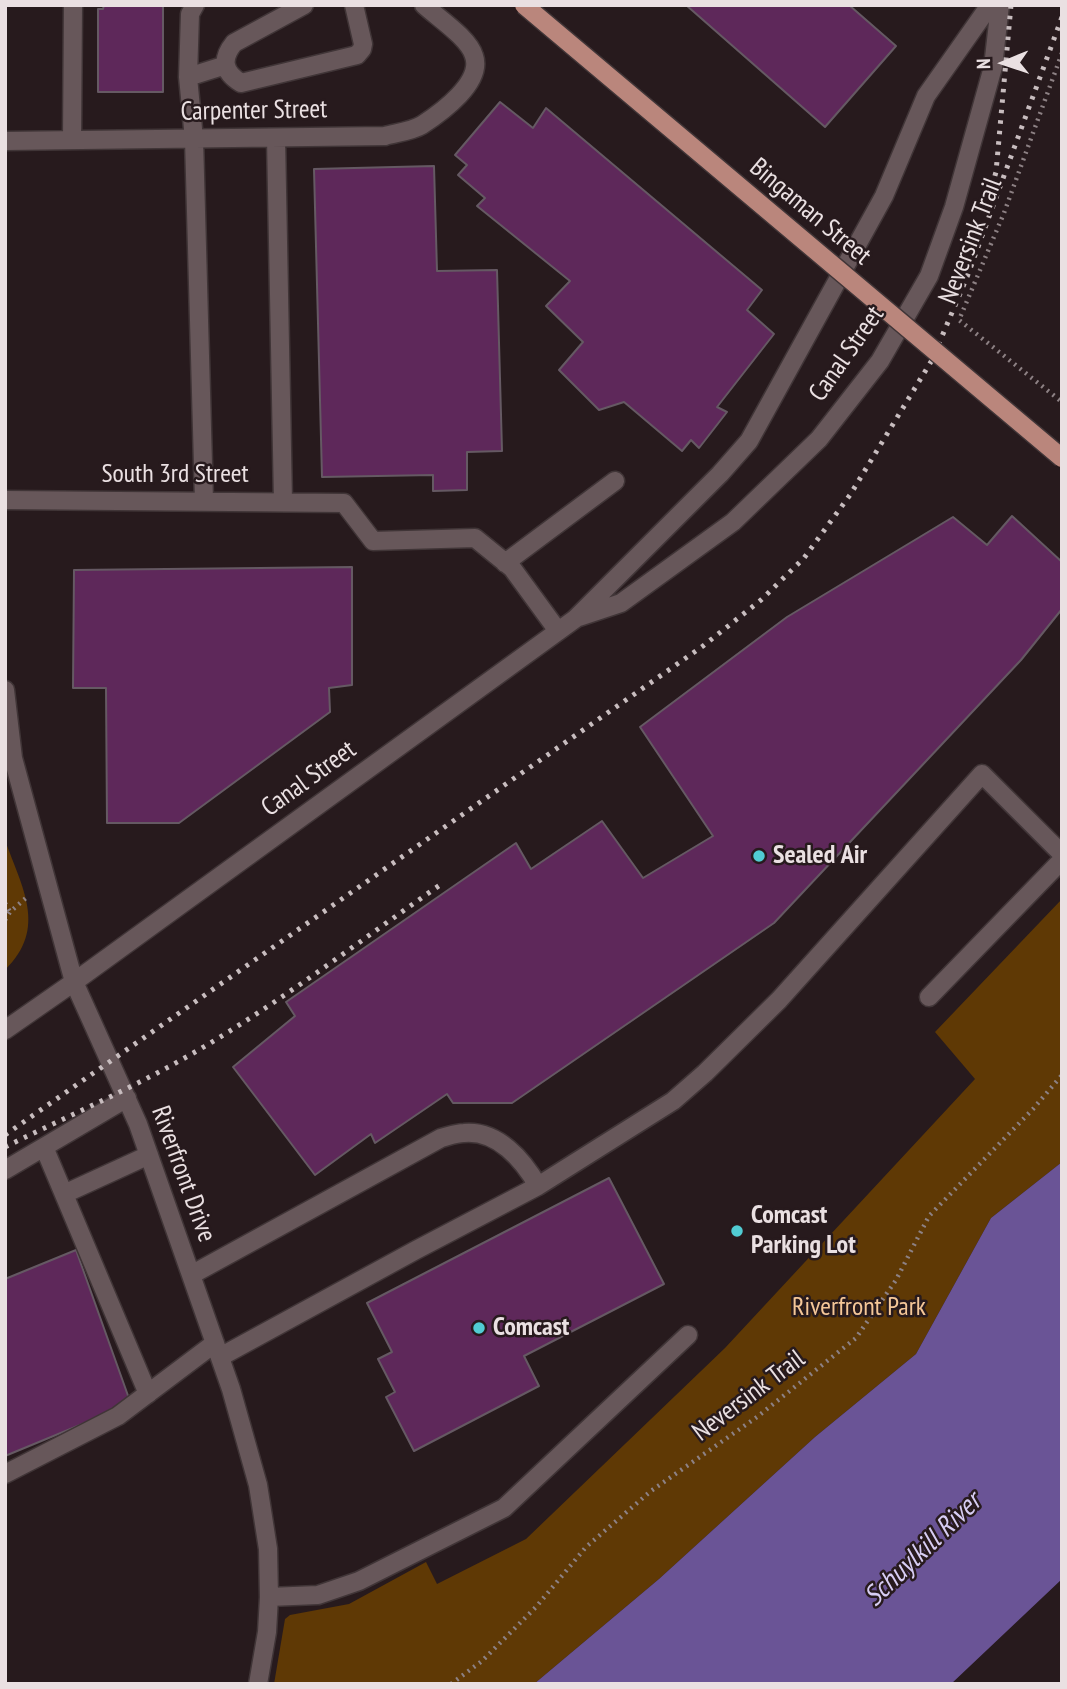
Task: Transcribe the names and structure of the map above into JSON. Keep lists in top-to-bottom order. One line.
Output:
{"streets":{"main road":["Bingaman Street"],"street":["Carpenter Street","Canal Street","South 3rd Street","Riverfront Drive"],"path":["Neversink Trail"]},"crossings":[["Canal Street","Riverfront Drive"]],"water":["Schuylkill River"],"parks":["Riverfront Park"],"places":["Sealed Air","Comcast Parking Lot","Comcast"],"north":"left"}
